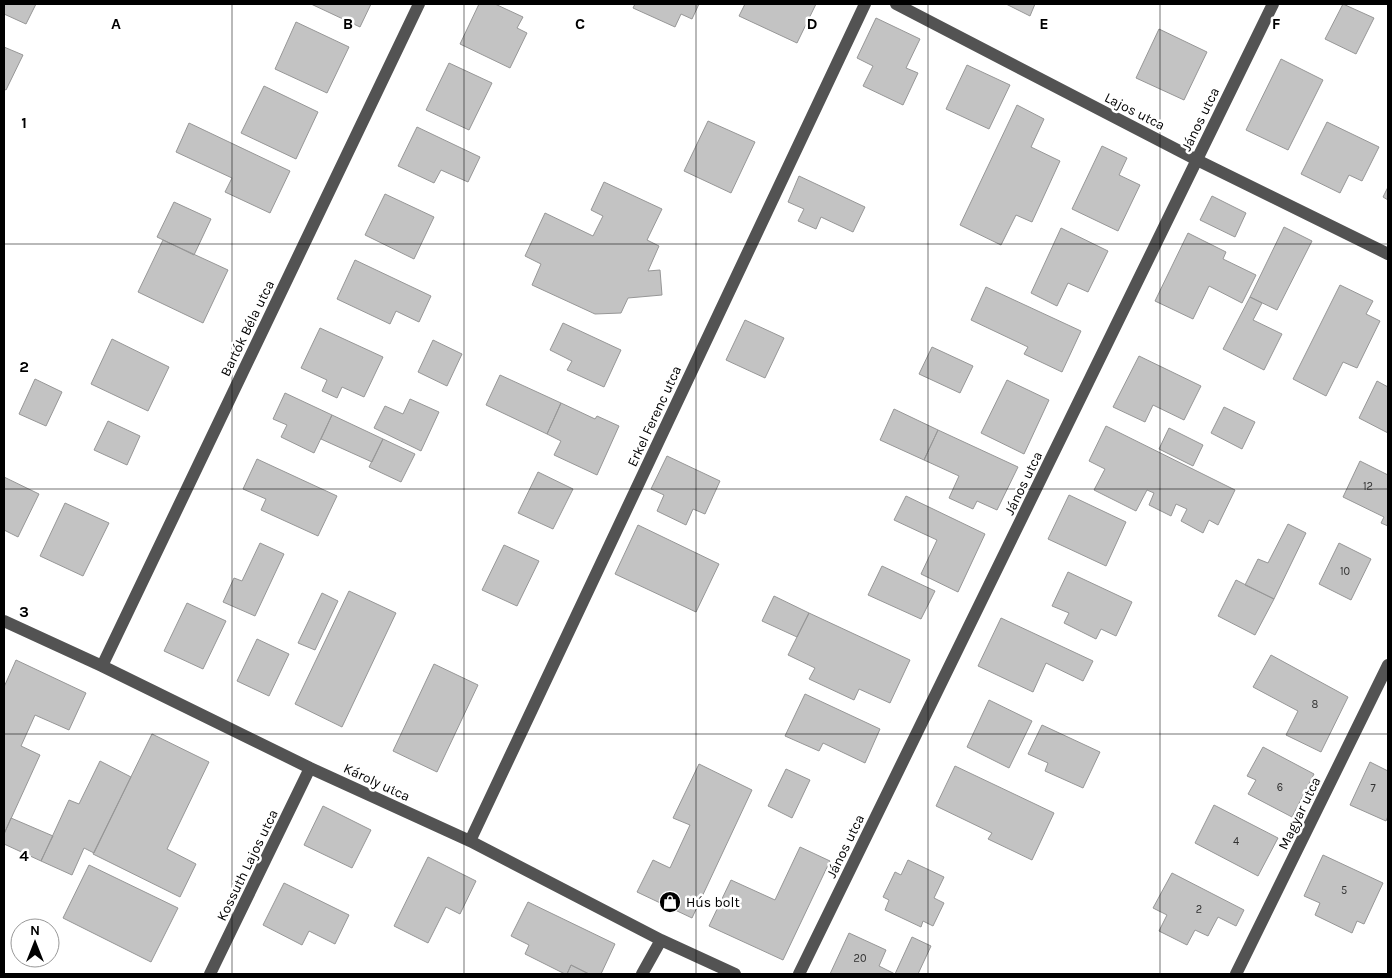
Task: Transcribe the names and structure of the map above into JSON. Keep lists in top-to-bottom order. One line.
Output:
{"streets":{"street":["Lajos utca","János utca","Bartók Béla utca","Erkel Ferenc utca","Károly utca","Magyar utca","Kossuth Lajos utca"]},"crossings":[["Lajos utca","János utca"],["Bartók Béla utca","Károly utca"],["Erkel Ferenc utca","Károly utca"],["Károly utca","Kossuth Lajos utca"]],"places":{"shop":["Hús bolt"]},"house_numbers":["12","10","8","6","7","4","5","2","20"],"north":"top","grid":{"columns":["A","B","C","D","E","F"],"rows":["1","2","3","4"]}}
